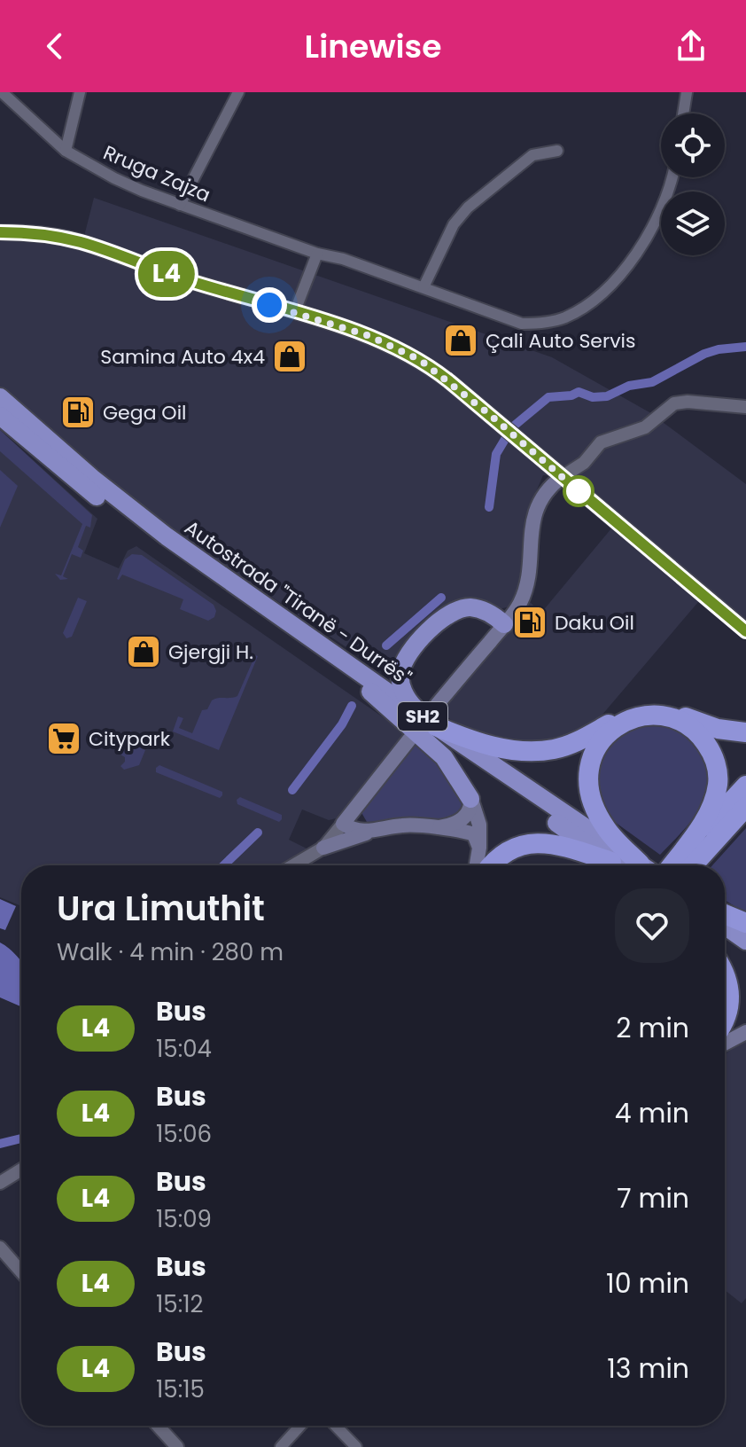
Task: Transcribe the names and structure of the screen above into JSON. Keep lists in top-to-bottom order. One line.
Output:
{"streets":{"highway":["Autostrada \"Tiranë - Durrës\"","SH2"],"street":["Rruga Zajza"]},"places":{"shop":["Çali Auto Servis","Samina Auto 4x4","Gjergji H."],"fuel station":["Gega Oil","Daku Oil"],"supermarket":["Citypark"]},"lines":["bus line L4"],"page":{"header":"Linewise","on_map":"L4","heading":["Ura Limuthit","Walk · 4 min · 280 m"],"list":[{"mark":"L4","name":"Bus","note":"15:04","value":"2 min"},{"mark":"L4","name":"Bus","note":"15:06","value":"4 min"},{"mark":"L4","name":"Bus","note":"15:09","value":"7 min"},{"mark":"L4","name":"Bus","note":"15:12","value":"10 min"},{"mark":"L4","name":"Bus","note":"15:15","value":"13 min"}]}}
